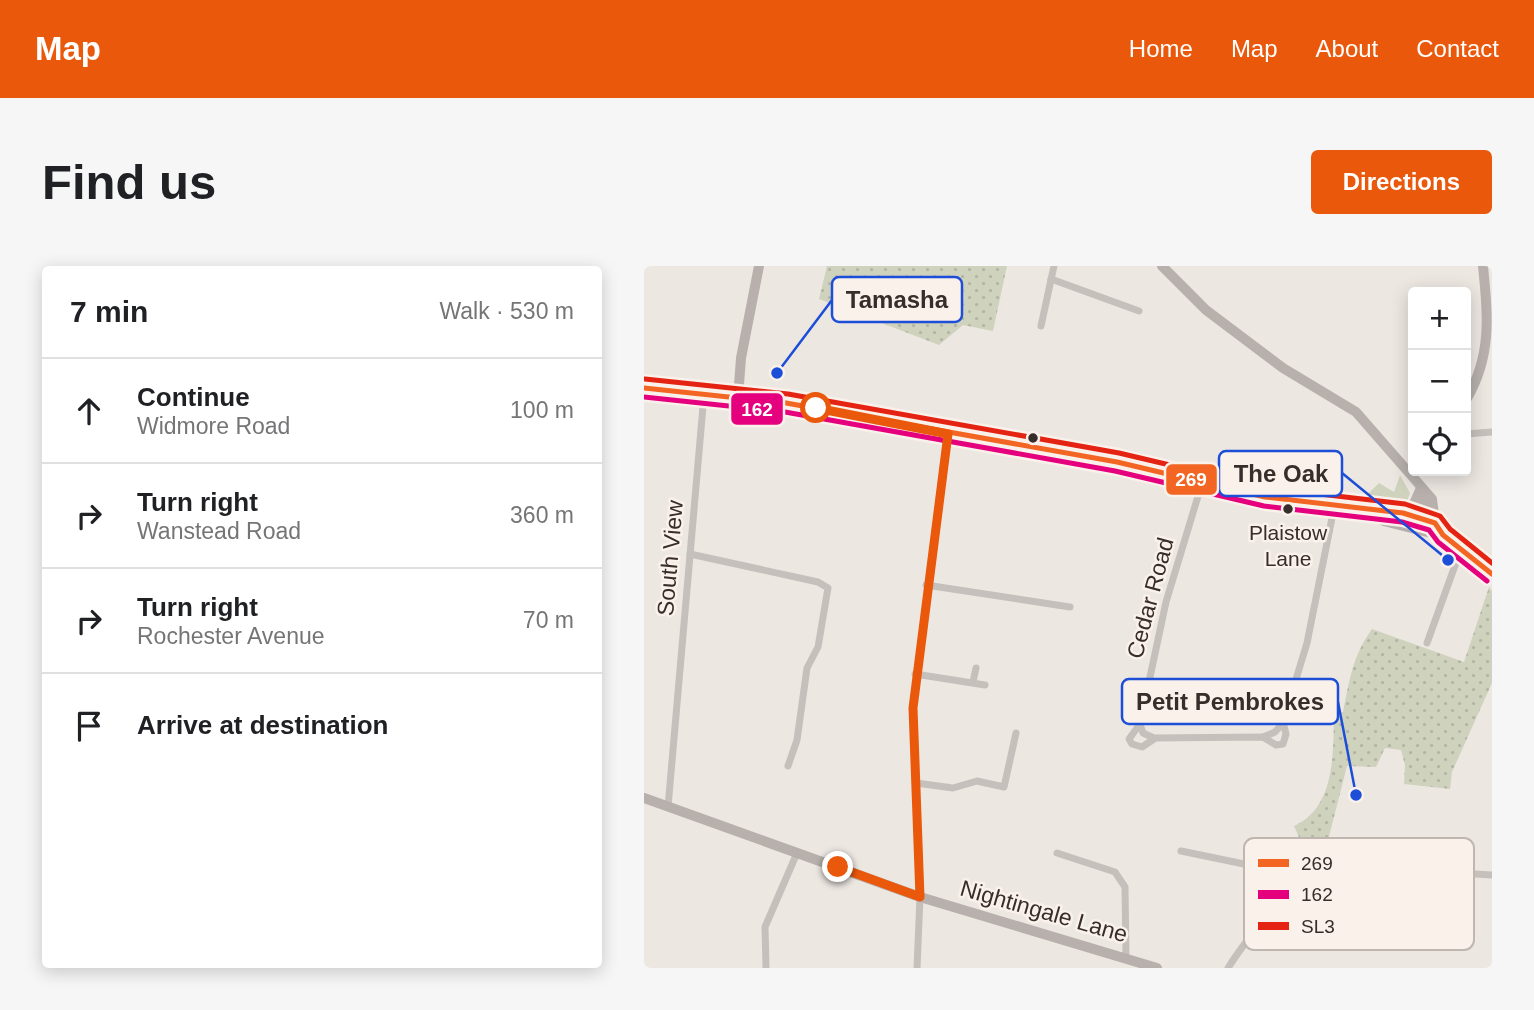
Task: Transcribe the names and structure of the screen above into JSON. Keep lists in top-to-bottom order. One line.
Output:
{"streets":{"street":["South View","Cedar Road","Nightingale Lane"]},"crossings":[["South View","Nightingale Lane"]],"places":["Tamasha","Plaistow Lane","The Oak","Petit Pembrokes"],"lines":["transit line SL3","transit line 269","transit line 162"],"legend":["269","162","SL3"],"page":{"header":"Map","nav":["Home","Map","About","Contact"],"buttons":"Directions","title":"Find us","heading":["7 min","Walk · 530 m"],"map_buttons":["+","−"],"list":[["Continue","Widmore Road","100 m"],["Turn right","Wanstead Road","360 m"],["Turn right","Rochester Avenue","70 m"],"Arrive at destination"]}}
